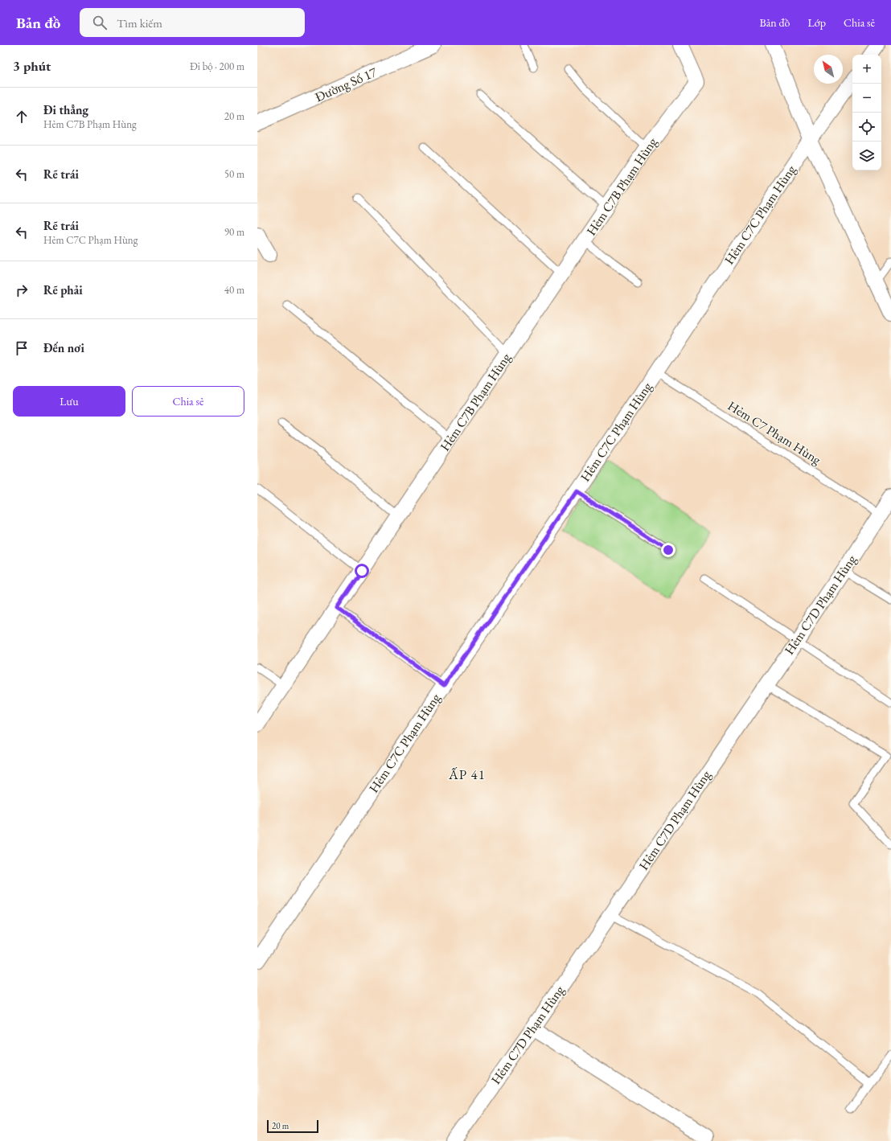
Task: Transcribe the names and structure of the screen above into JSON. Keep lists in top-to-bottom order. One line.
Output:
{"streets":{"street":["Đường Số 17","Hẻm C7B Phạm Hùng","Hẻm C7C Phạm Hùng","Hẻm C7D Phạm Hùng"],"lane":["Hẻm C7 Phạm Hùng"]},"crossings":[["Hẻm C7C Phạm Hùng","Hẻm C7 Phạm Hùng"],["Hẻm C7 Phạm Hùng","Hẻm C7D Phạm Hùng"]],"districts":["ẤP 41"],"scale_bar":"20 m","north":"top left","page":{"header":"Bản đồ","search":"Tìm kiếm","nav":["Bản đồ","Lớp","Chia sẻ"],"heading":["3 phút","Đi bộ · 200 m"],"map_buttons":["+","−"],"list":[["Đi thẳng","Hẻm C7B Phạm Hùng","20 m"],["Rẽ trái","50 m"],["Rẽ trái","Hẻm C7C Phạm Hùng","90 m"],["Rẽ phải","40 m"],"Đến nơi"],"buttons":["Lưu","Chia sẻ"],"scale":"20 m"}}
